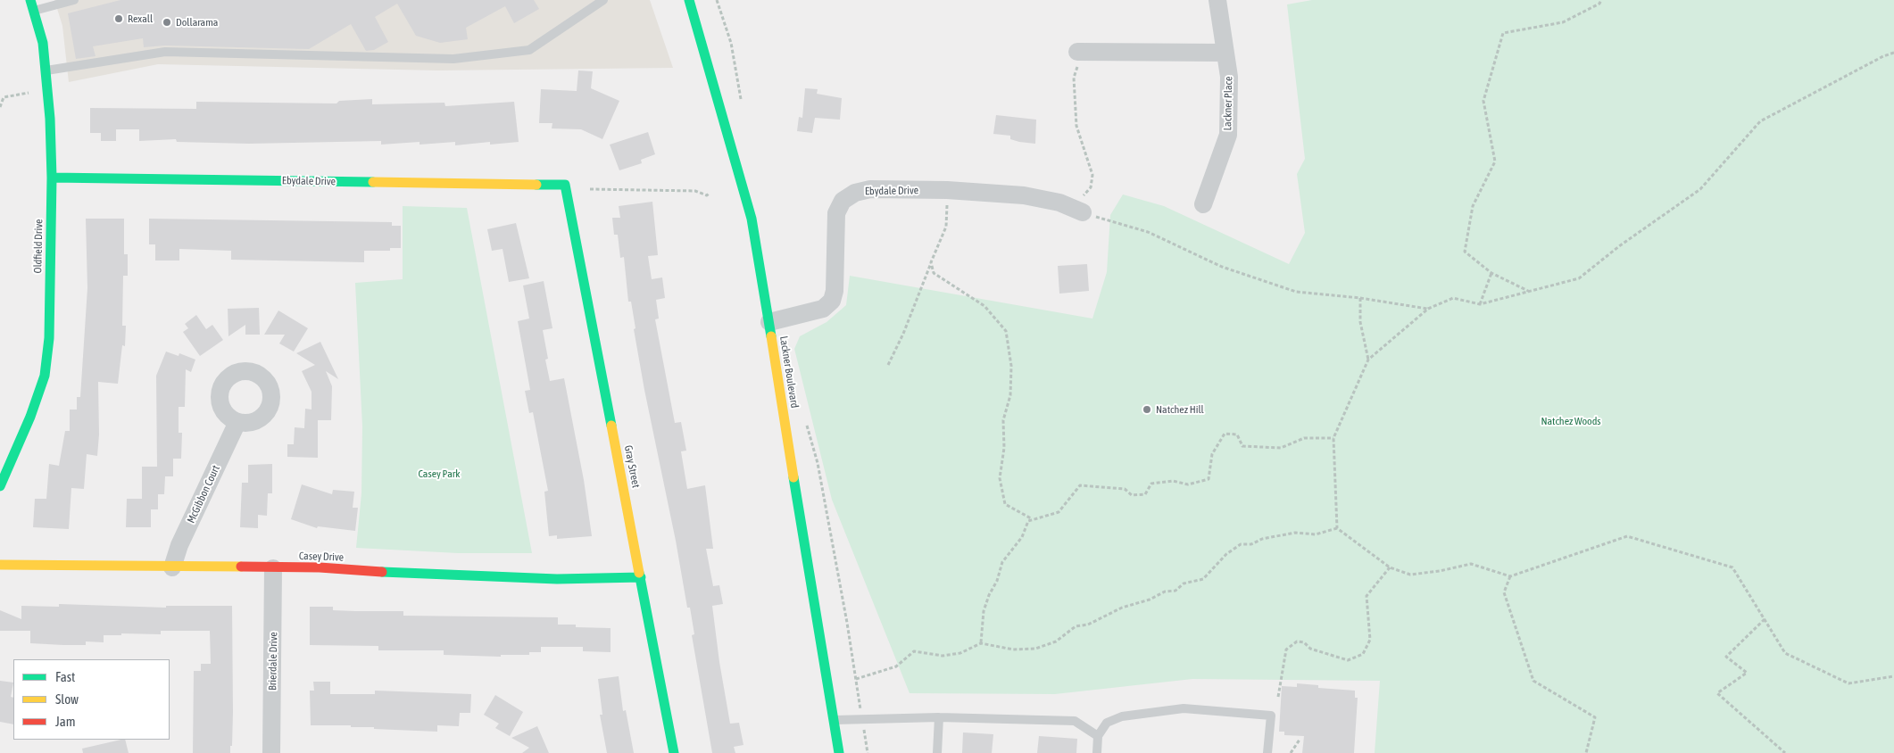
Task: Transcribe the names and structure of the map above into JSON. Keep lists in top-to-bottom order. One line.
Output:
{"streets":{"street":["Lackner Place","Ebydale Drive","Oldfield Drive","Lackner Boulevard","Gray Street","McGibbon Court","Casey Drive","Brierdale Drive"]},"crossings":[["Ebydale Drive","Oldfield Drive"],["Ebydale Drive","Lackner Boulevard"],["Ebydale Drive","Gray Street"],["Gray Street","Casey Drive"],["McGibbon Court","Casey Drive"],["Casey Drive","Brierdale Drive"]],"parks":["Natchez Woods","Casey Park"],"places":["Rexall","Dollarama","Natchez Hill"],"legend":["Fast","Slow","Jam"]}
